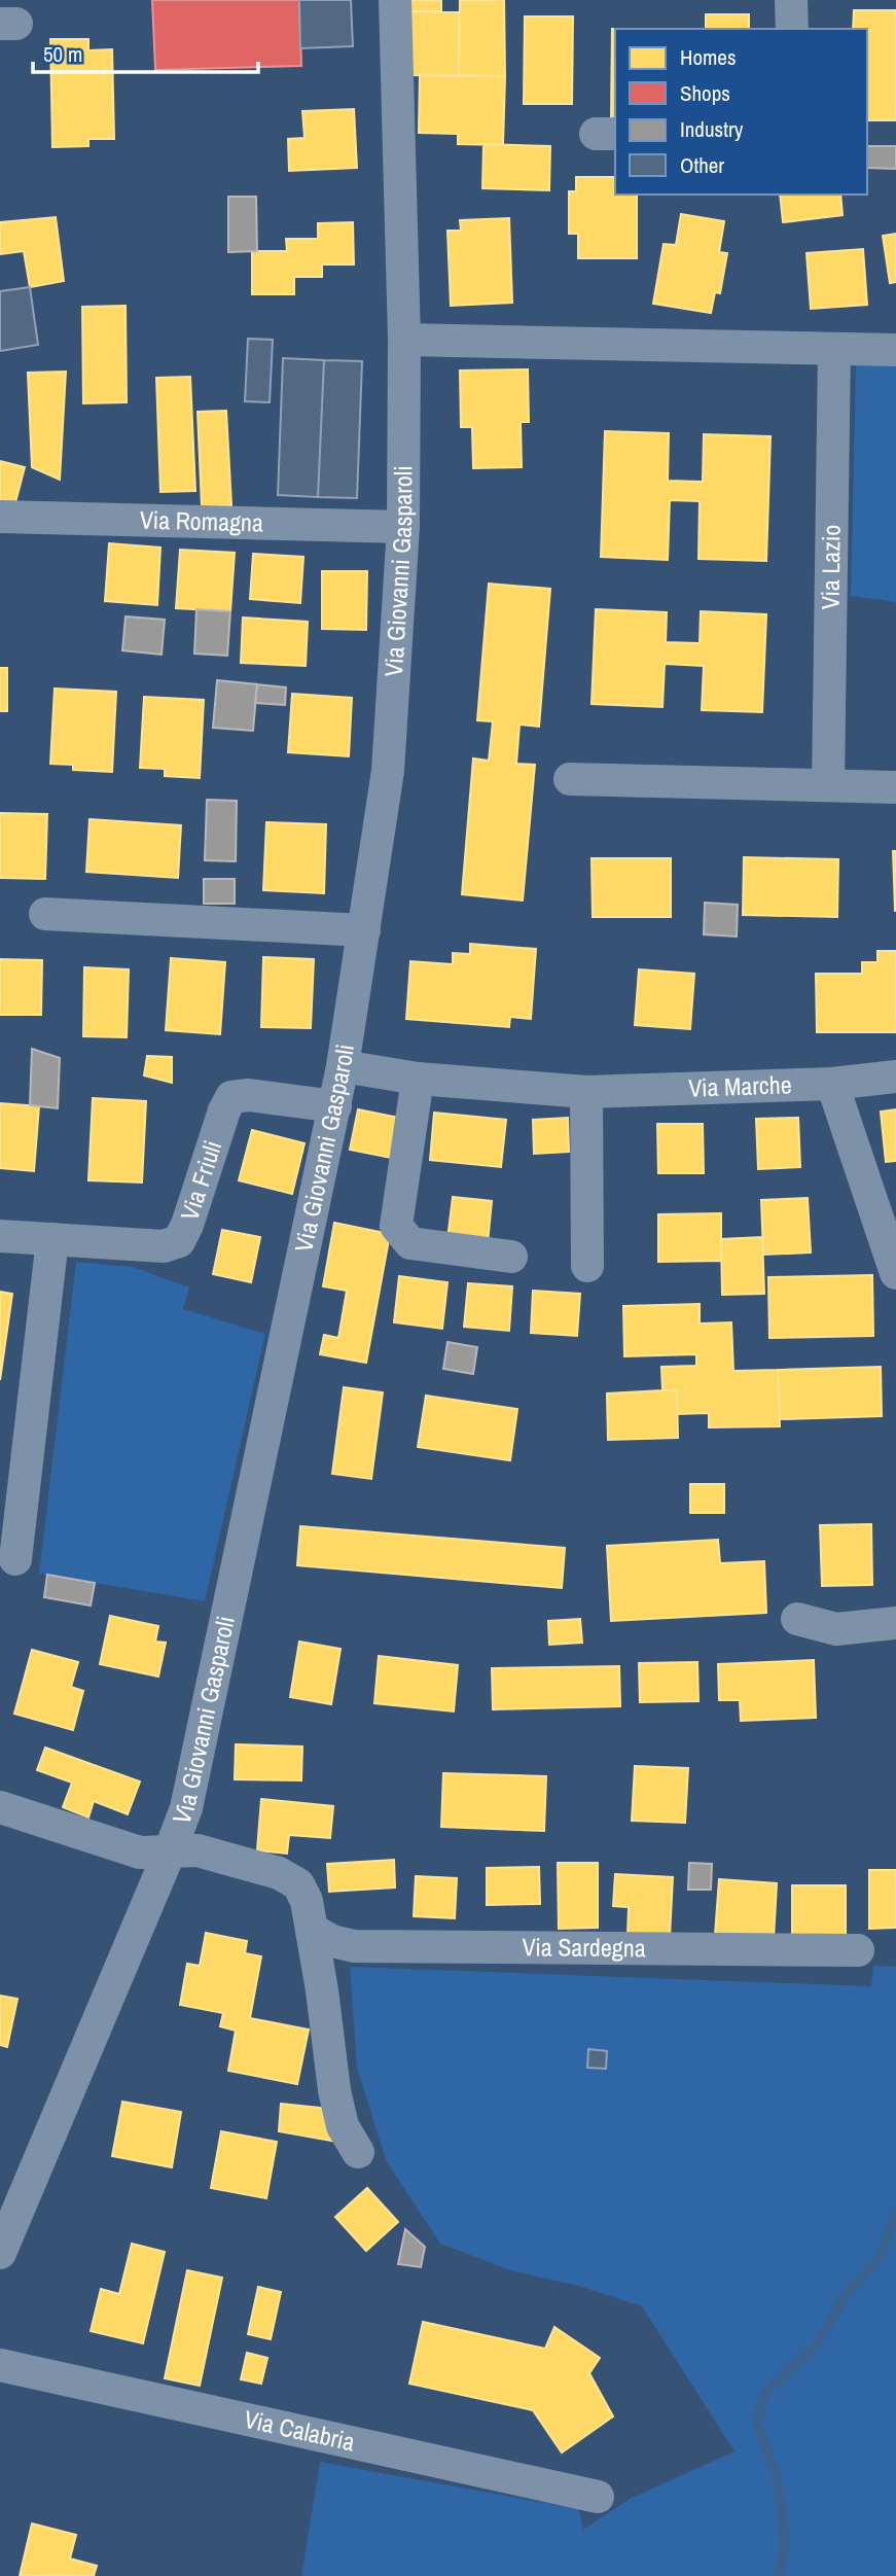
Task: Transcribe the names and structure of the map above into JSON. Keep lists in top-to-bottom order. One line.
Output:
{"streets":{"street":["Via Romagna","Via Lazio","Via Giovanni Gasparoli","Via Marche","Via Friuli","Via Sardegna","Via Calabria"]},"crossings":[["Via Romagna","Via Giovanni Gasparoli"],["Via Giovanni Gasparoli","Via Marche"],["Via Giovanni Gasparoli","Via Friuli"]],"legend":["Homes","Shops","Industry","Other"],"scale_bar":"50 m"}
